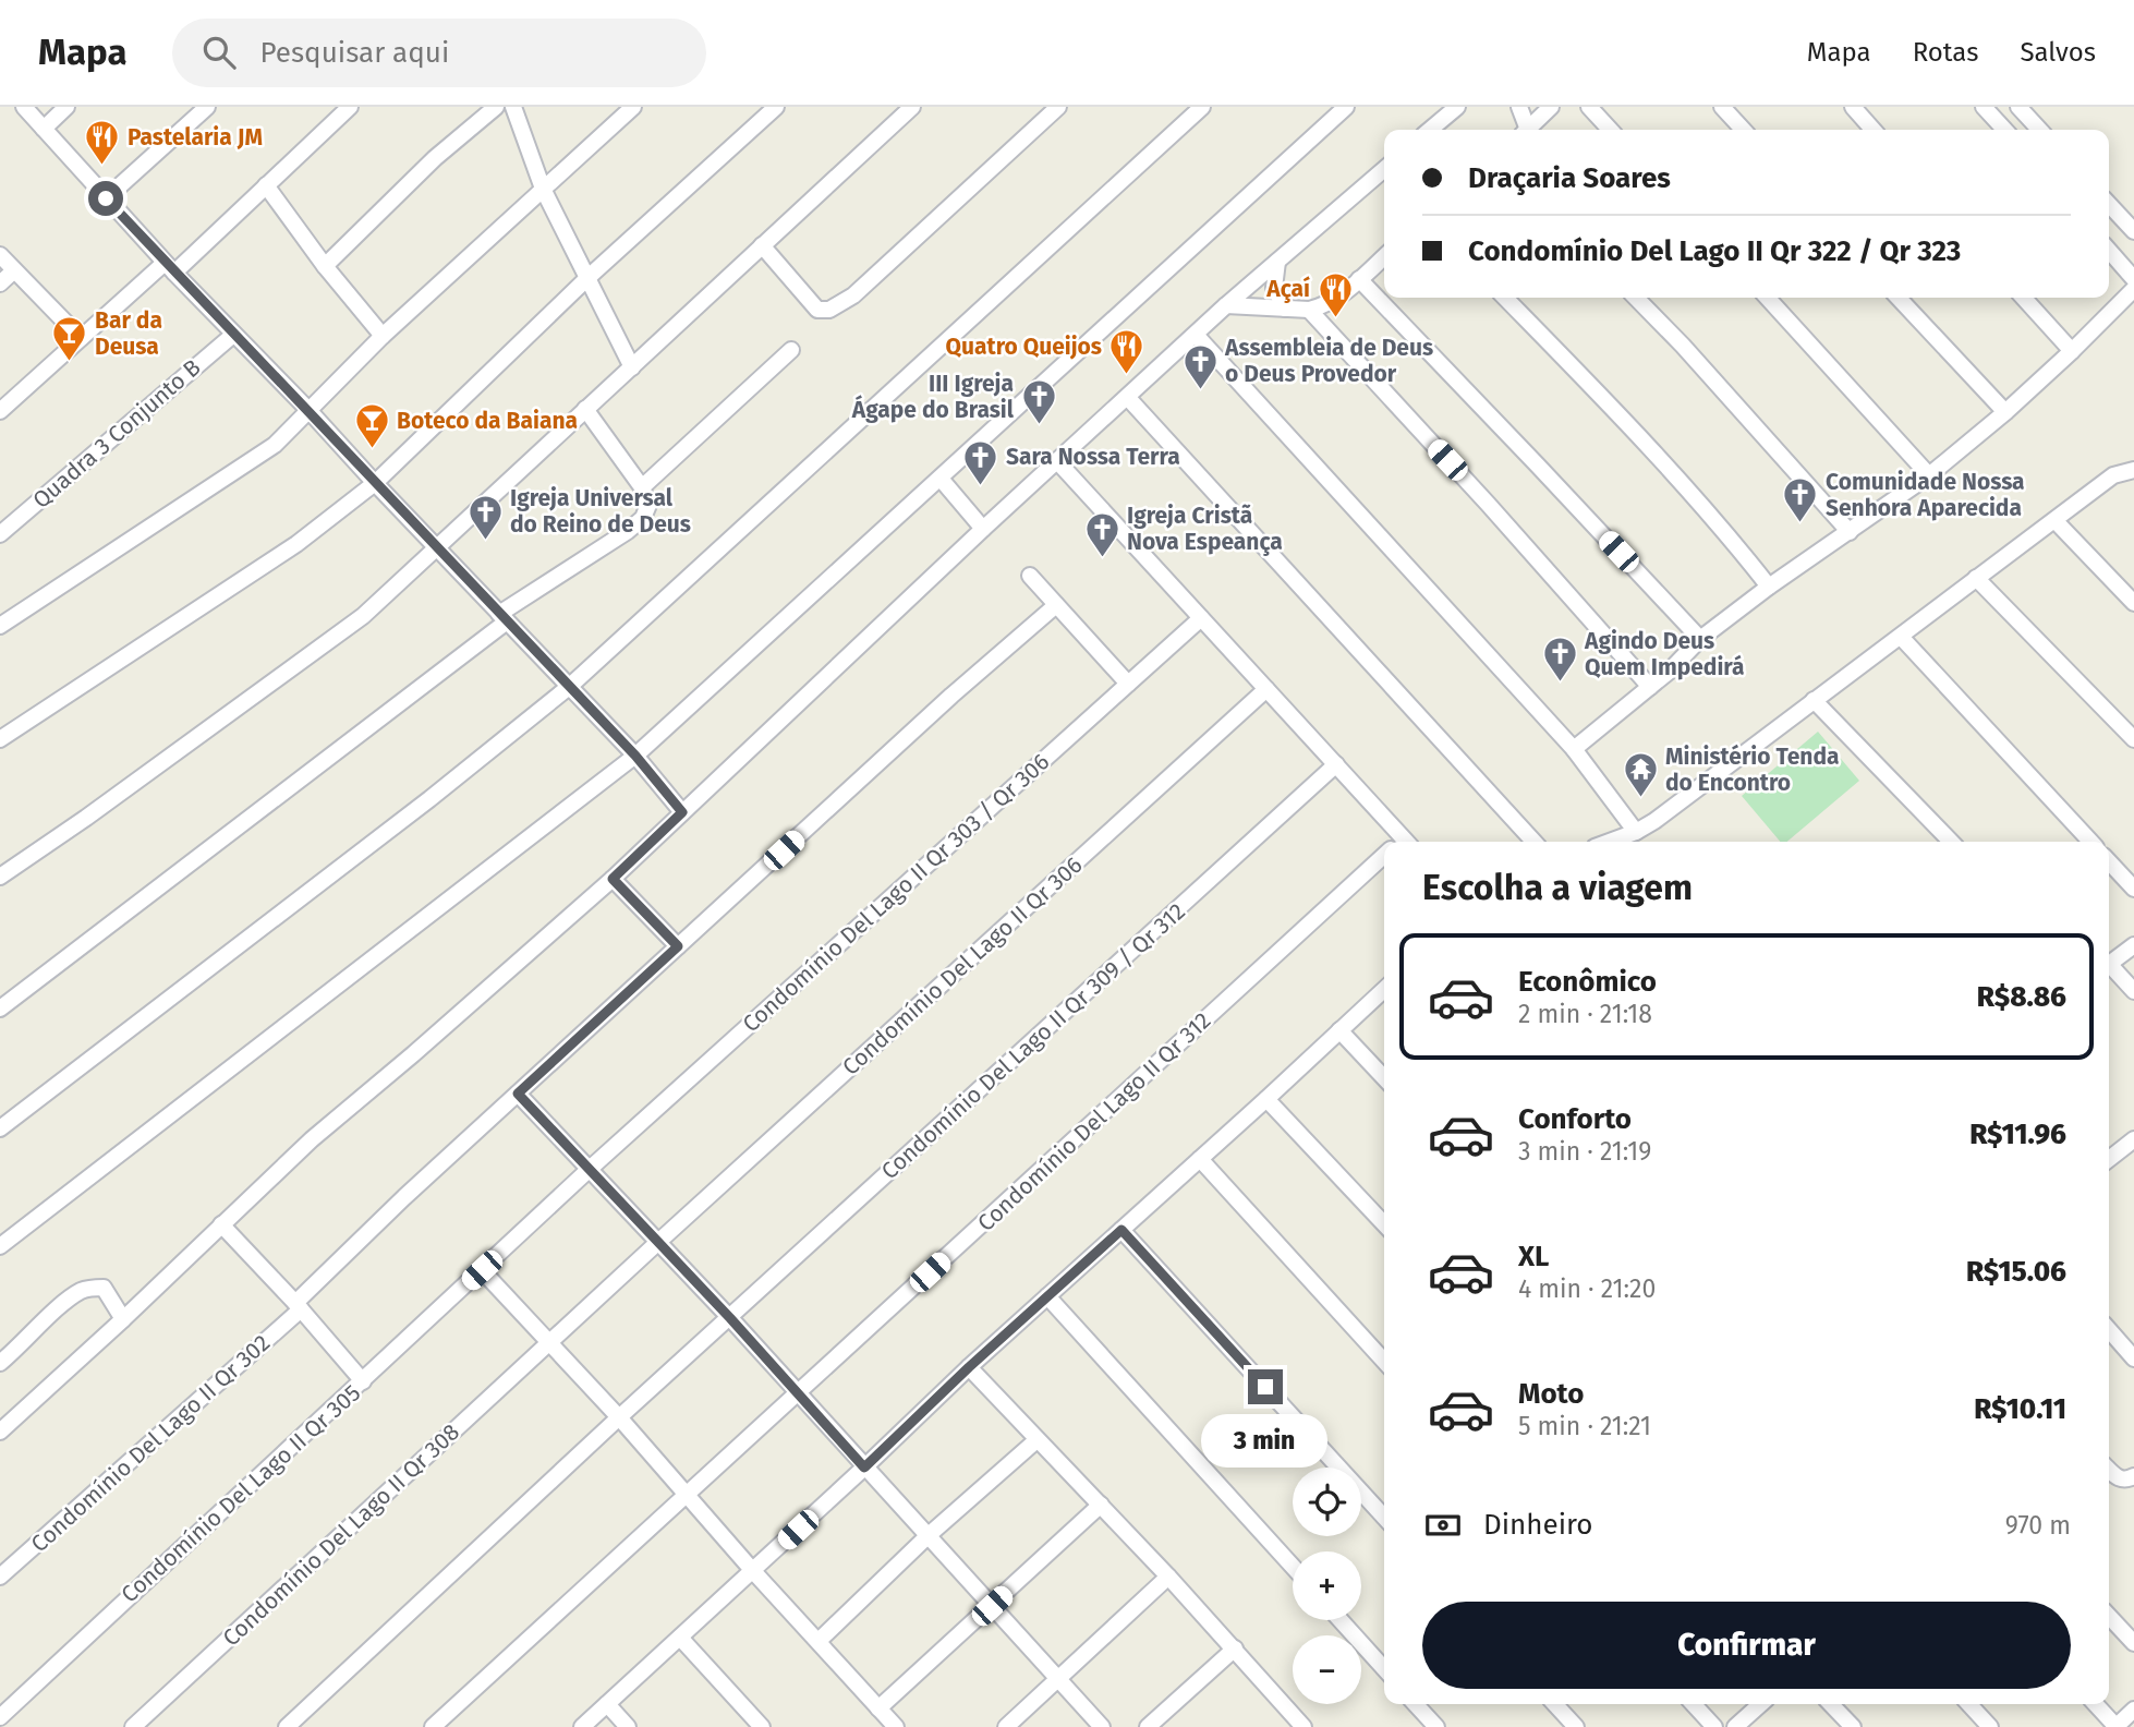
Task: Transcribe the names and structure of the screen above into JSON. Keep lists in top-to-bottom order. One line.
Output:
{"streets":{"street":["Quadra 3 Conjunto B","Condomínio Del Lago II Qr 303 / Qr 306","Condomínio Del Lago II Qr 306","Condomínio Del Lago II Qr 309 / Qr 312","Condomínio Del Lago II Qr 312","Condomínio Del Lago II Qr 302","Condomínio Del Lago II Qr 305","Condomínio Del Lago II Qr 308"]},"crossings":[["Condomínio Del Lago II Qr 303 / Qr 306","Condomínio Del Lago II Qr 305"],["Condomínio Del Lago II Qr 306","Condomínio Del Lago II Qr 308"]],"places":{"restaurant":["Pastelaria JM","Açaí","Quatro Queijos"],"bar":["Bar da Deusa","Boteco da Baiana"],"church":["Assembleia de Deus o Deus Provedor","III Igreja Ágape do Brasil","Sara Nossa Terra","Comunidade Nossa Senhora Aparecida","Igreja Universal do Reino de Deus","Igreja Cristã Nova Espeança","Agindo Deus Quem Impedirá"],"temple":["Ministério Tenda do Encontro"]},"page":{"header":"Mapa","search":"Pesquisar aqui","nav":["Mapa","Rotas","Salvos"],"banner":["Draçaria Soares","Condomínio Del Lago II Qr 322 / Qr 323"],"heading":"Escolha a viagem","list":[{"name":"Econômico","note":"2 min · 21:18","value":"R$8.86"},{"name":"Conforto","note":"3 min · 21:19","value":"R$11.96"},{"name":"XL","note":"4 min · 21:20","value":"R$15.06"},{"name":"Moto","note":"5 min · 21:21","value":"R$10.11"}],"bubble":"3 min","map_buttons":["+","−"],"pay":["Dinheiro","970 m"],"buttons":"Confirmar"}}
